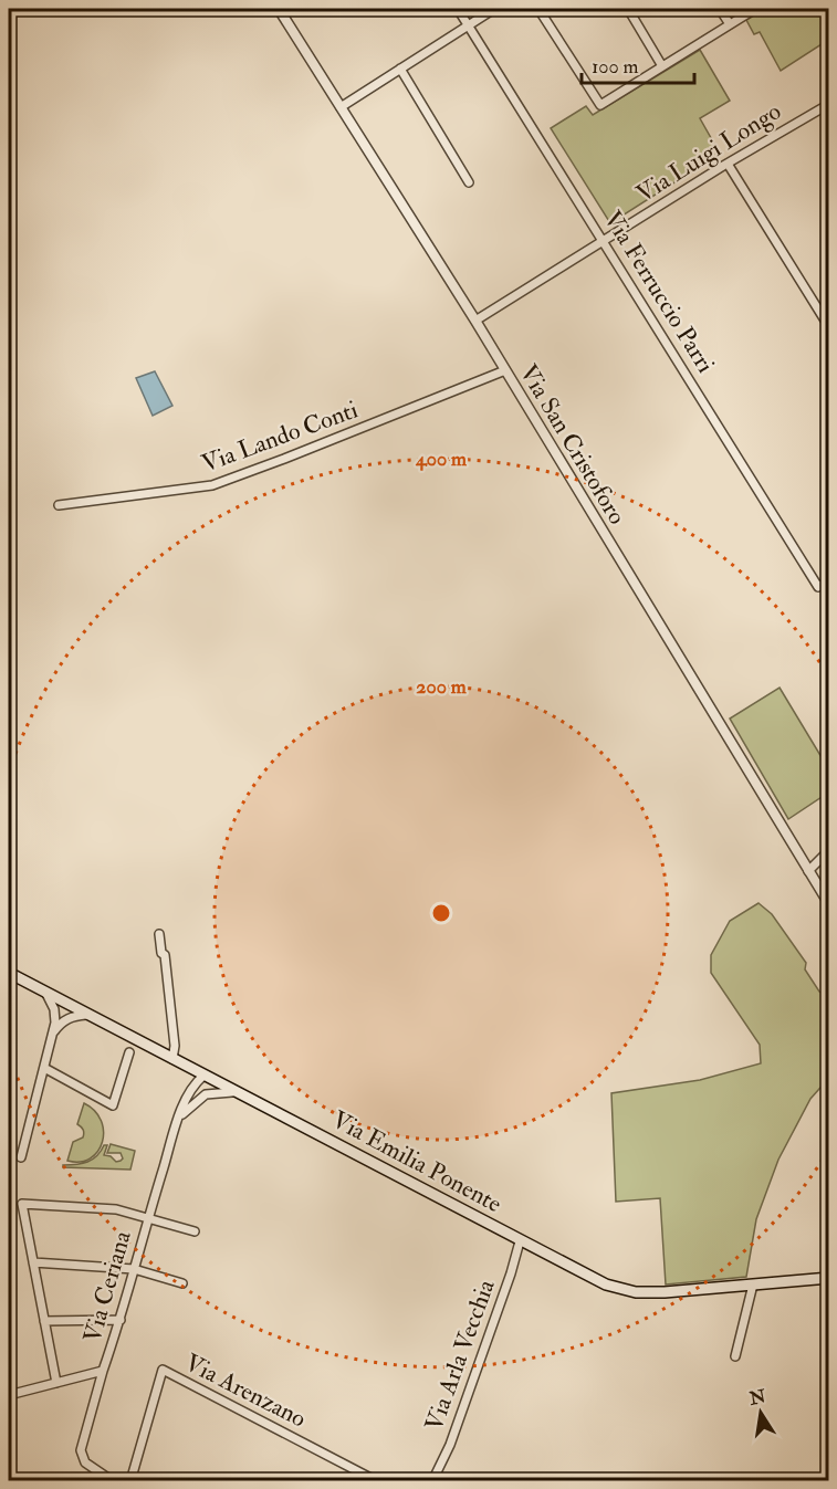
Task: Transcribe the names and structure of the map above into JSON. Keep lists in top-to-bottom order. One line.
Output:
{"streets":{"main road":["Via Emilia Ponente"],"street":["Via Luigi Longo","Via Ferruccio Parri","Via Lando Conti","Via San Cristoforo","Via Ceriana","Via Arla Vecchia","Via Arenzano"]},"crossings":[["Via Luigi Longo","Via Ferruccio Parri"],["Via Luigi Longo","Via San Cristoforo"],["Via Lando Conti","Via San Cristoforo"],["Via Emilia Ponente","Via Ceriana"],["Via Emilia Ponente","Via Arla Vecchia"]],"scale_bar":"100 m","north":"top","rings":["400 m","200 m"]}
